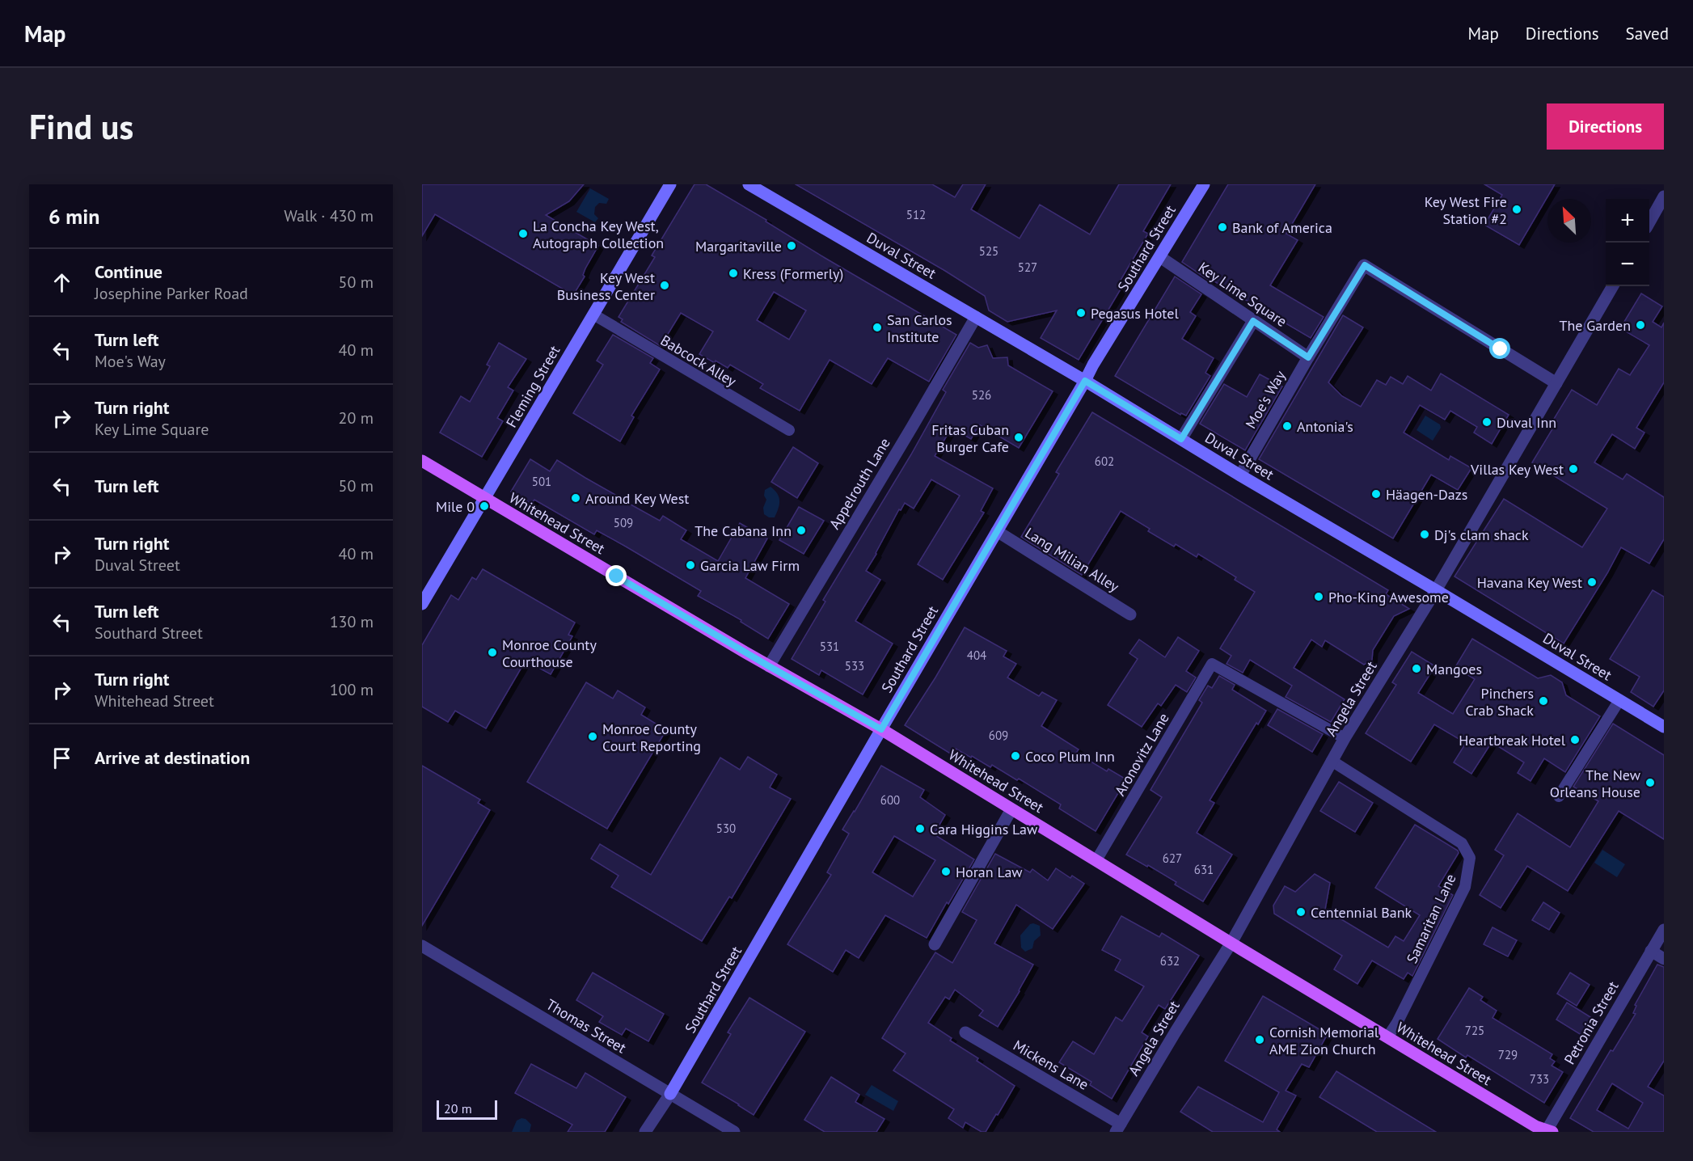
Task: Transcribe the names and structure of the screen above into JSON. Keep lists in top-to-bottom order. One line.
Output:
{"streets":{"main road":["Whitehead Street"],"street":["Southard Street","Duval Street","Key Lime Square","Fleming Street","Moe's Way","Appelrouth Lane","Lang Milian Alley","Angela Street","Petronia Street","Thomas Street","Mickens Lane"],"lane":["Babcock Alley","Aronovitz Lane","Samaritan Lane"]},"crossings":[["Southard Street","Duval Street"],["Southard Street","Key Lime Square"],["Southard Street","Whitehead Street"],["Southard Street","Lang Milian Alley"],["Southard Street","Thomas Street"],["Duval Street","Moe's Way"],["Duval Street","Appelrouth Lane"],["Duval Street","Angela Street"],["Key Lime Square","Moe's Way"],["Babcock Alley","Fleming Street"],["Fleming Street","Whitehead Street"],["Moe's Way","Angela Street"],["Appelrouth Lane","Whitehead Street"],["Whitehead Street","Angela Street"],["Whitehead Street","Aronovitz Lane"],["Whitehead Street","Samaritan Lane"],["Whitehead Street","Petronia Street"],["Angela Street","Aronovitz Lane"],["Angela Street","Samaritan Lane"],["Angela Street","Mickens Lane"]],"places":["Key West Fire Station #2","Bank of America","La Concha Key West, Autograph Collection","Margaritaville","Kress (Formerly)","Key West Business Center","Pegasus Hotel","The Garden","San Carlos Institute","Duval Inn","Antonia's","Fritas Cuban Burger Cafe","Villas Key West","Häagen-Dazs","Around Key West","Mile 0","The Cabana Inn","Dj's clam shack","Garcia Law Firm","Havana Key West","Pho-King Awesome","Monroe County Courthouse","Mangoes","Pinchers Crab Shack","Monroe County Court Reporting","Heartbreak Hotel","Coco Plum Inn","The New Orleans House","Cara Higgins Law","Horan Law","Centennial Bank","Cornish Memorial AME Zion Church"],"house_numbers":["512","525","527","526","602","501","509","531","404","533","609","600","530","627","631","632","725","729","733"],"scale_bar":"20 m","north":"top left","page":{"header":"Map","nav":["Map","Directions","Saved"],"buttons":"Directions","title":"Find us","heading":["6 min","Walk · 430 m"],"map_buttons":["+","−"],"list":[["Continue","Josephine Parker Road","50 m"],["Turn left","Moe's Way","40 m"],["Turn right","Key Lime Square","20 m"],["Turn left","50 m"],["Turn right","Duval Street","40 m"],["Turn left","Southard Street","130 m"],["Turn right","Whitehead Street","100 m"],"Arrive at destination"],"scale":"20 m"}}
